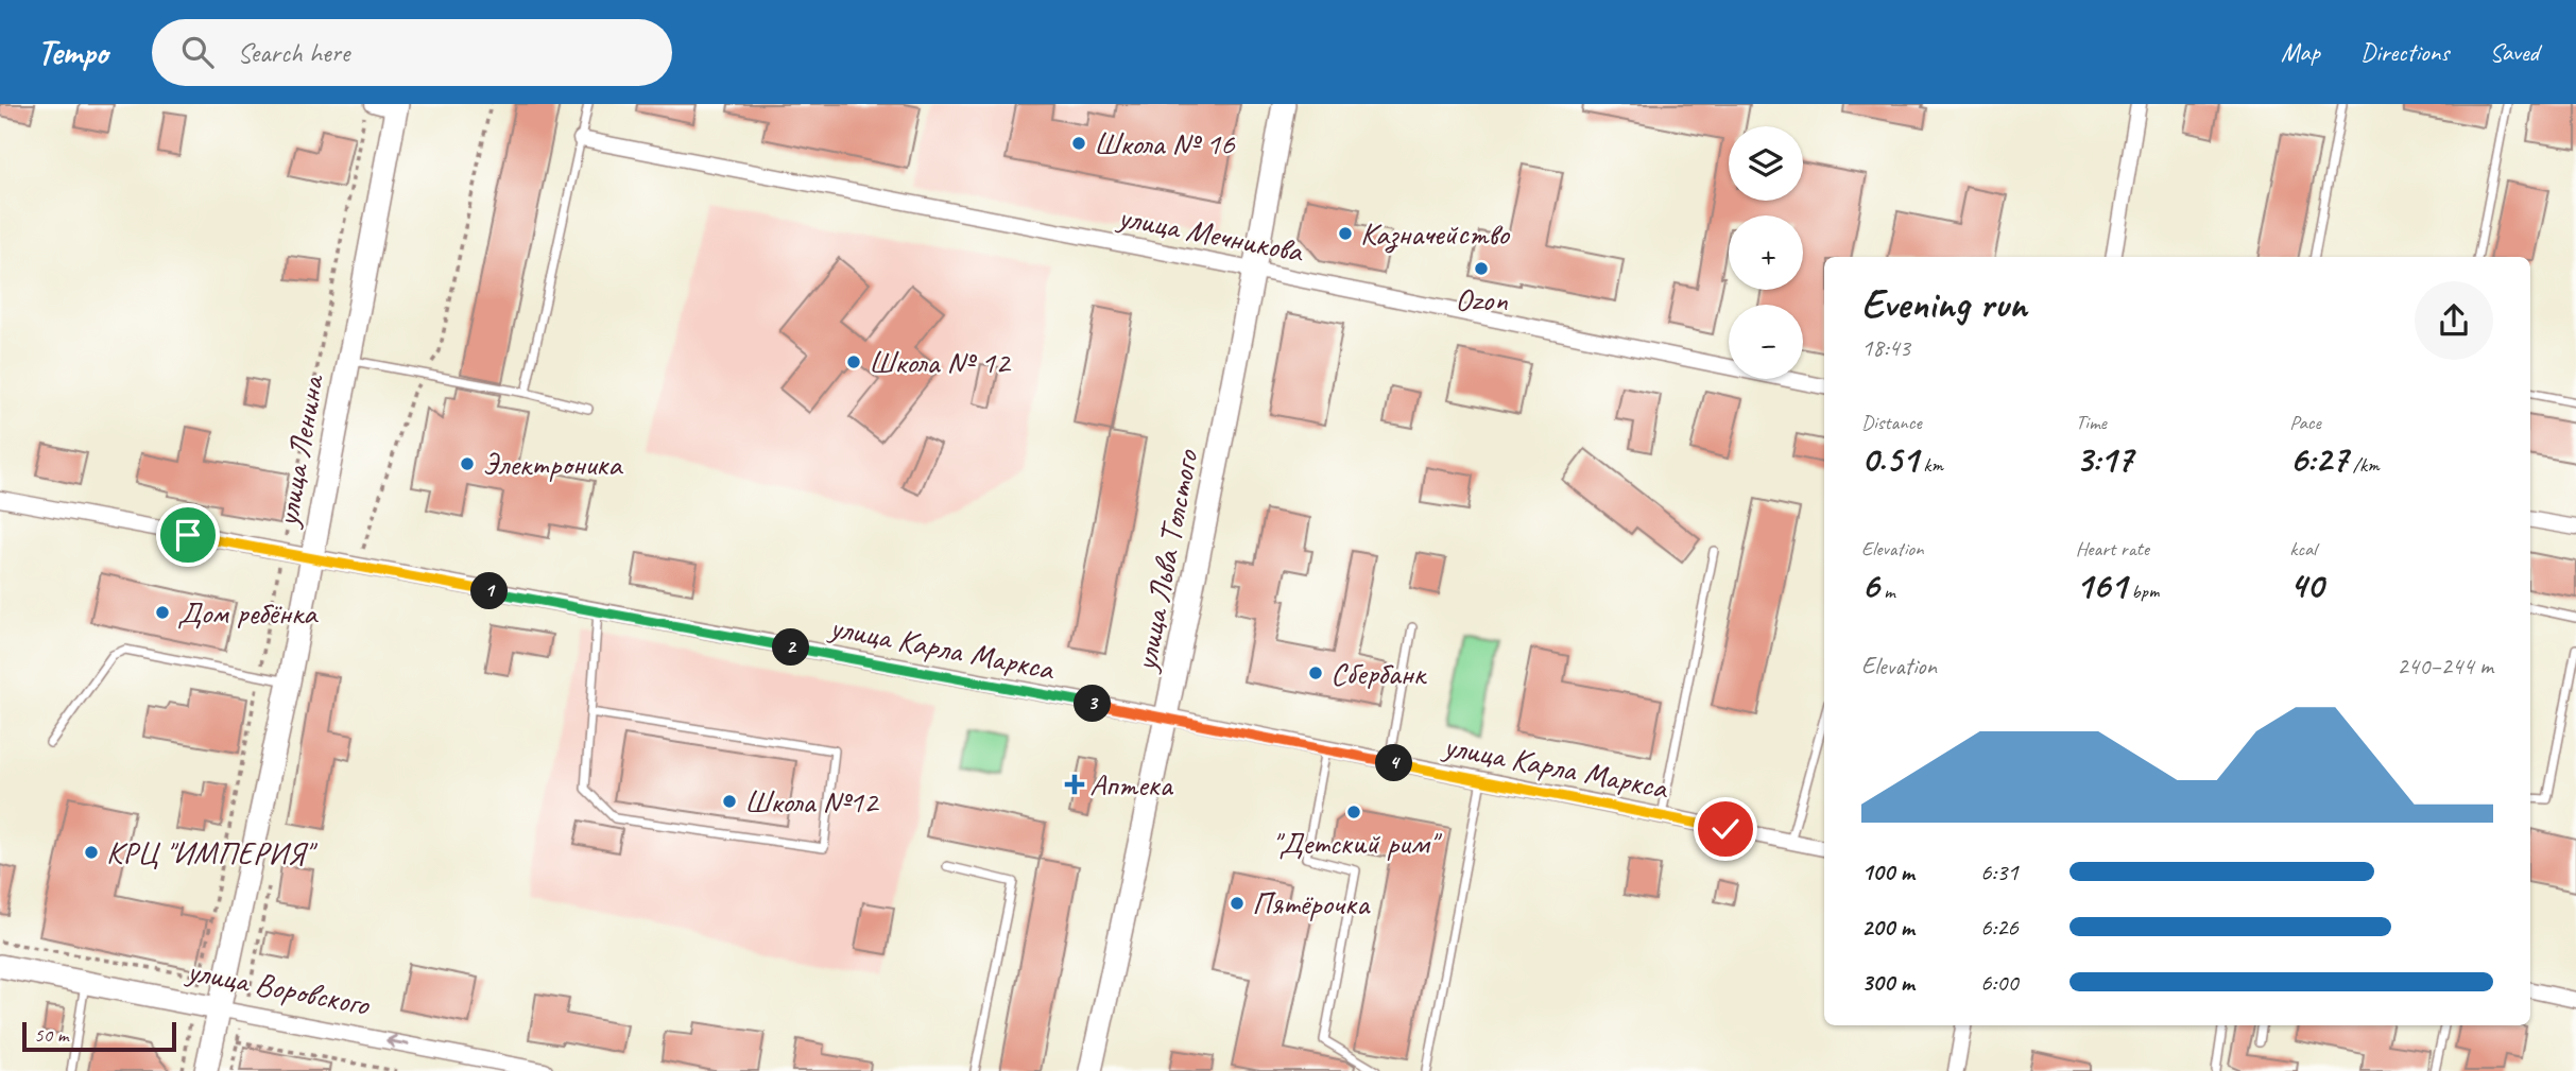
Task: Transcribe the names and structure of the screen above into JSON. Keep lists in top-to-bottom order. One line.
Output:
{"streets":{"street":["улица Мечникова","улица Ленина","улица Льва Толстого","улица Карла Маркса","улица Воровского"]},"crossings":[["улица Мечникова","улица Льва Толстого"],["улица Ленина","улица Карла Маркса"],["улица Ленина","улица Воровского"],["улица Льва Толстого","улица Карла Маркса"]],"one_way":["улица Воровского"],"places":{"other":["Школа № 16","Казначейство","Ozon","Школа № 12","Электроника","Дом ребёнка","Сбербанк","Школа №12","\"Детский рим\"","КРЦ \"ИМПЕРИЯ\"","Пятёрочка"],"health":["Аптека"]},"scale_bar":"50 m","page":{"header":"Tempo","search":"Search here","nav":["Map","Directions","Saved"],"map_buttons":["+","−"],"heading":["Evening run","18:43"],"stats":[["Distance","0.51 km"],["Time","3:17"],["Pace","6:27 /km"],["Elevation","6 m"],["Heart rate","161 bpm"],["kcal","40"]],"pins":["1","2","3","4"],"chart":["Elevation","240–244 m"],"list":[{"name":"100 m","note":"6:31"},{"name":"200 m","note":"6:26"},{"name":"300 m","note":"6:00"}],"scale":"50 m"}}
